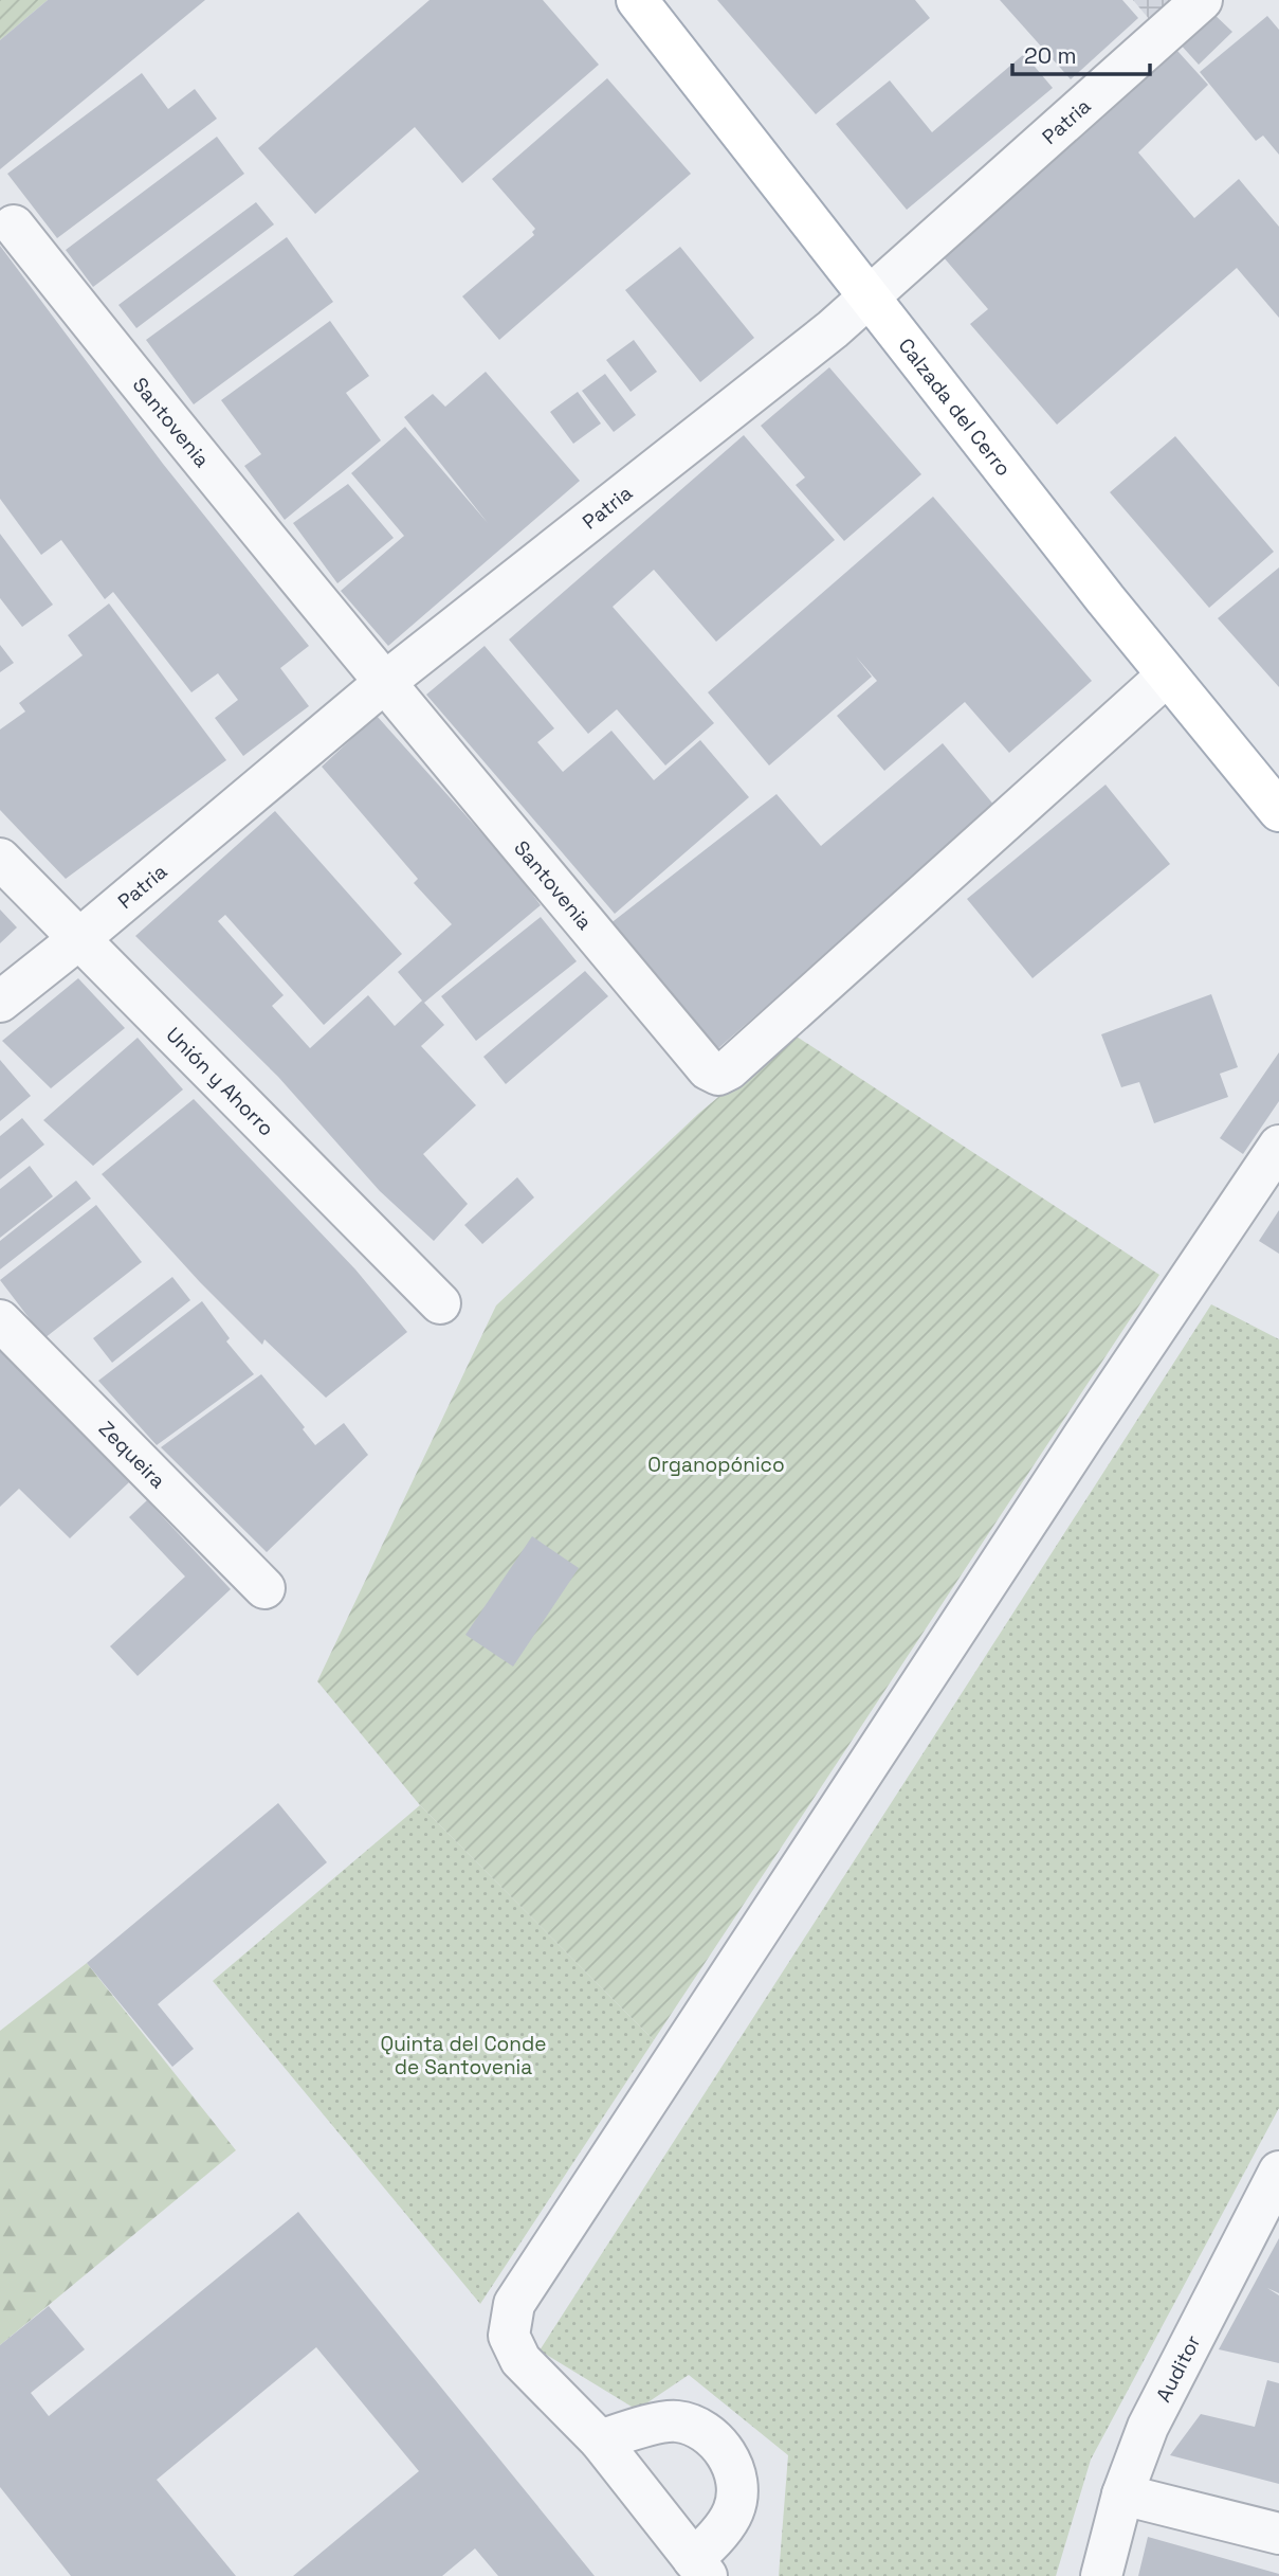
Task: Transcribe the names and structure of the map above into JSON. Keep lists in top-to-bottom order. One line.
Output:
{"streets":{"main road":["Calzada del Cerro"],"street":["Patria","Santovenia","Unión y Ahorro","Zequeira","Auditor"]},"crossings":[["Patria","Calzada del Cerro"],["Patria","Santovenia"],["Patria","Unión y Ahorro"],["Calzada del Cerro","Santovenia"]],"parks":["Organopónico","Quinta del Conde de Santovenia"],"scale_bar":"20 m"}
